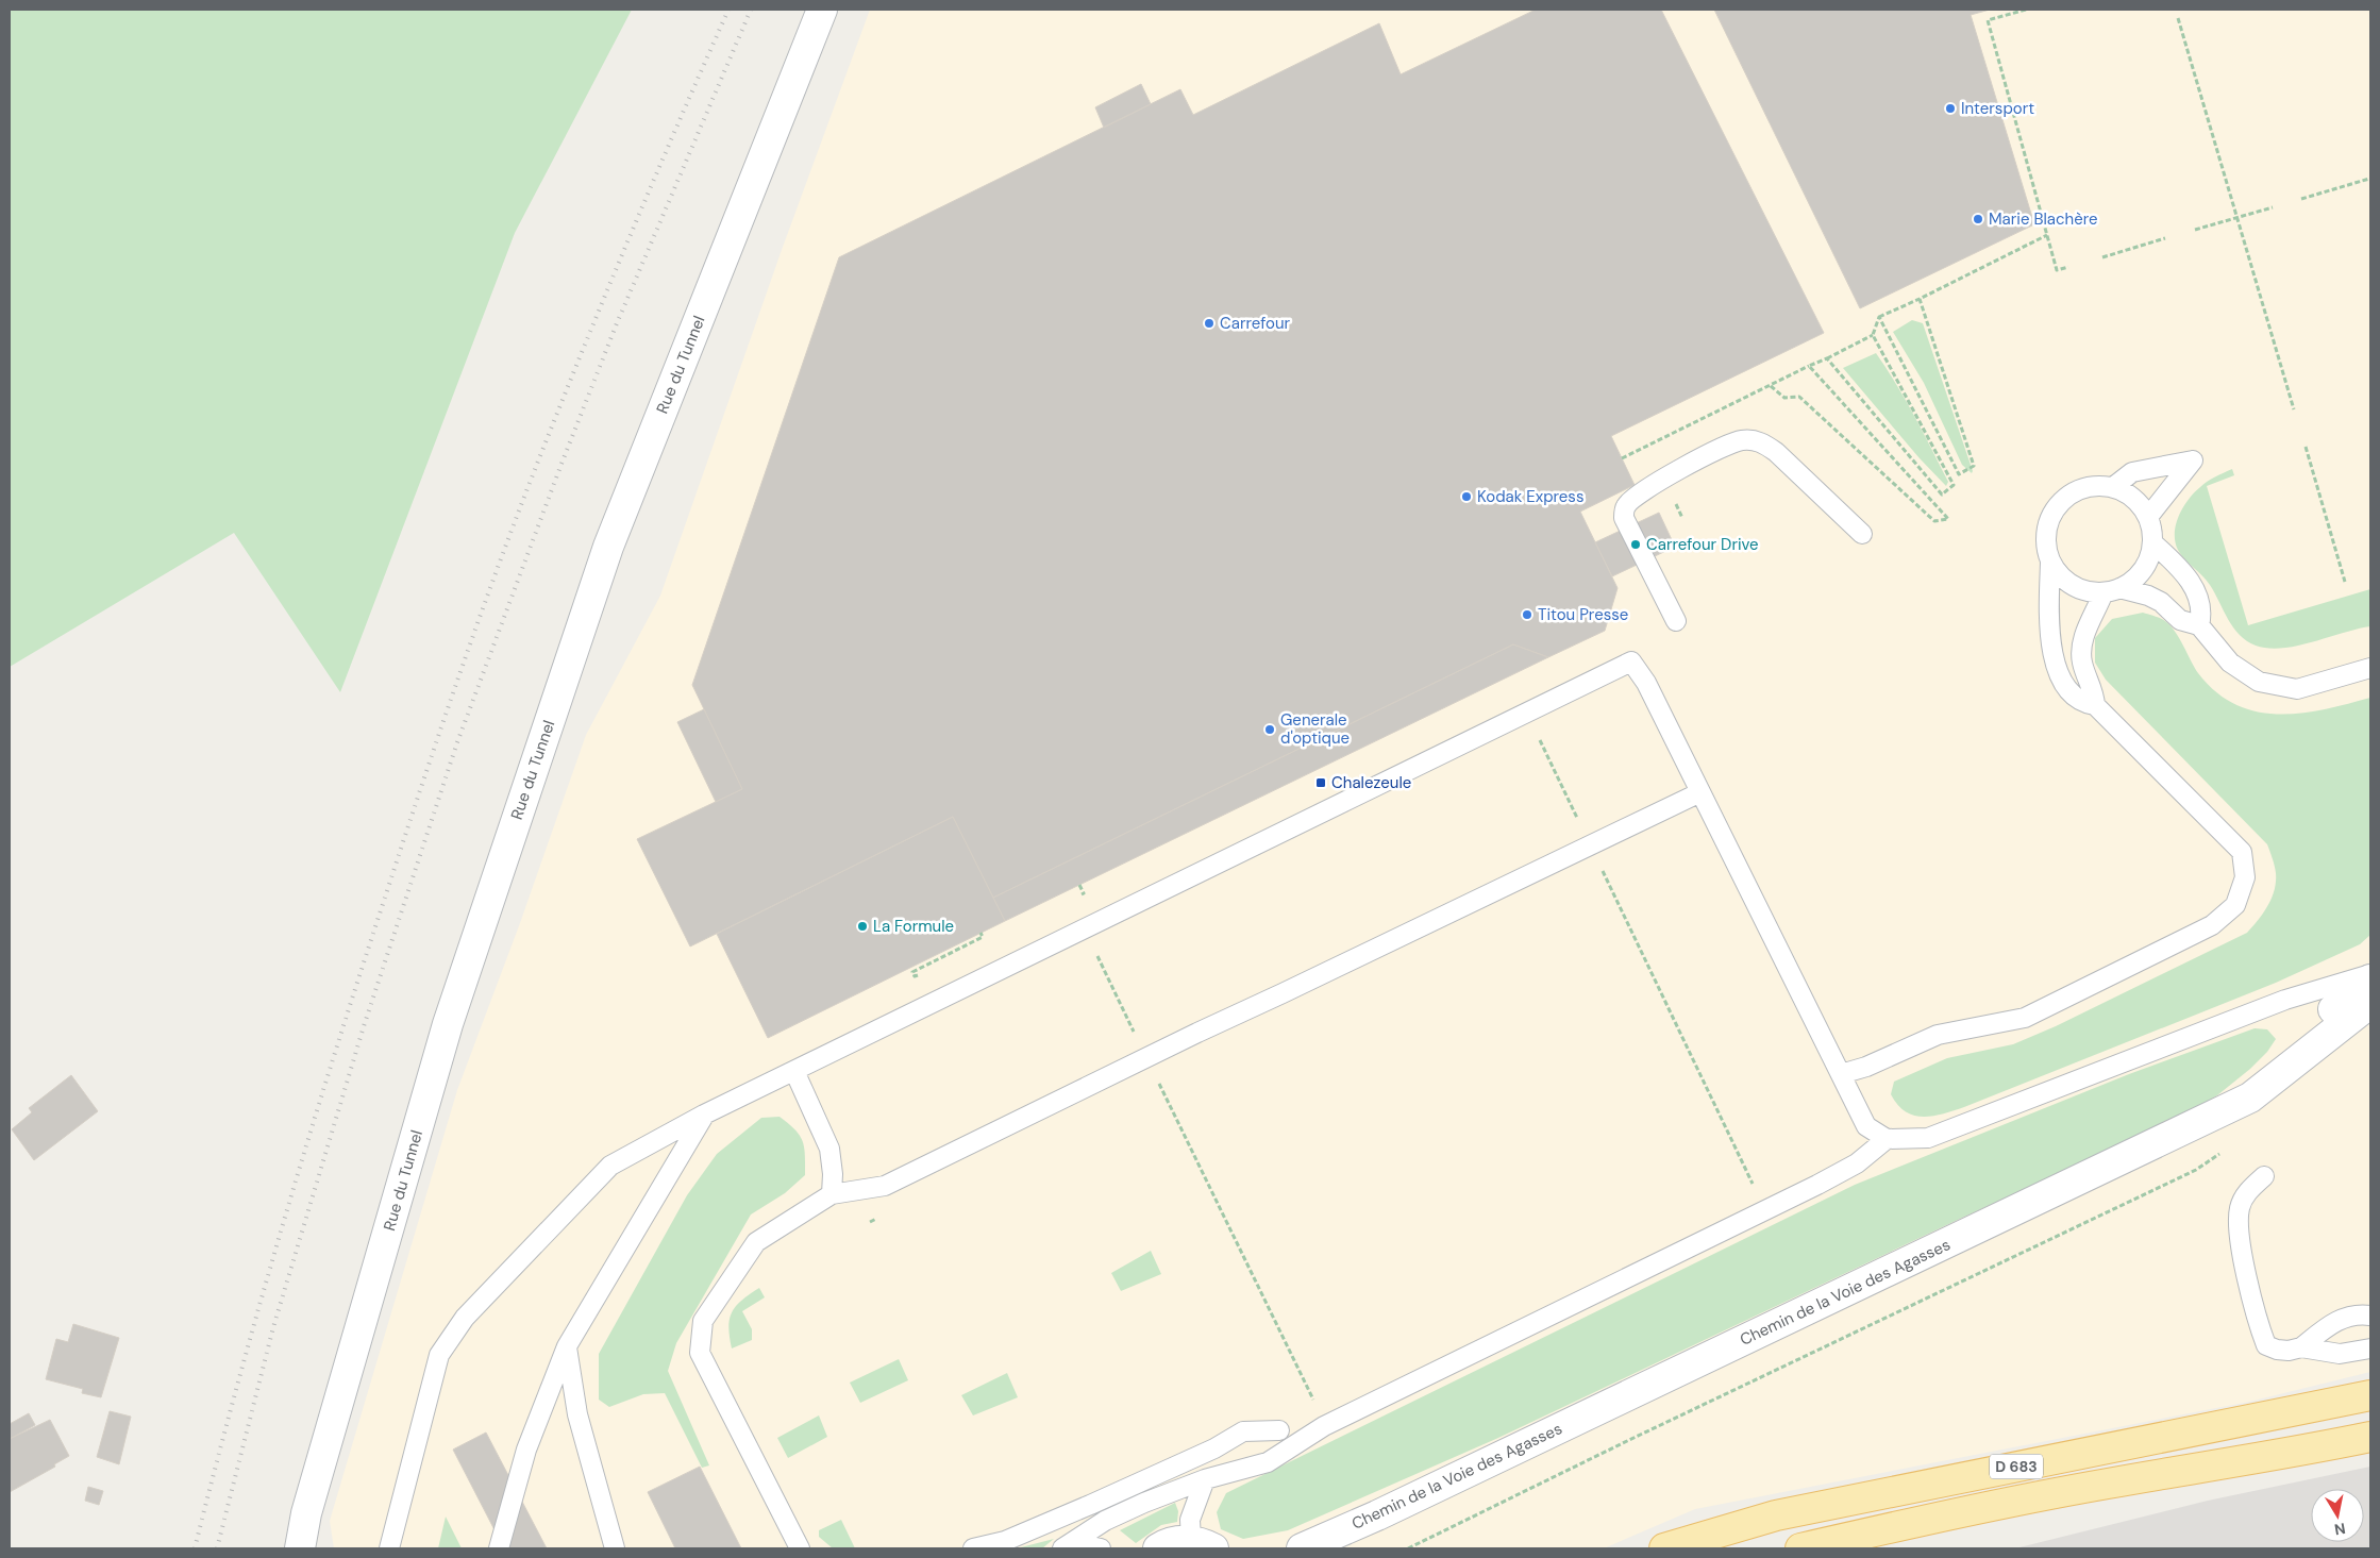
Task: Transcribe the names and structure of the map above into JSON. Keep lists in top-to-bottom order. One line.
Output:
{"streets":{"main road":["D 683"],"street":["Rue du Tunnel","Chemin de la Voie des Agasses"]},"places":{"other":["Intersport","Marie Blachère","Carrefour","Kodak Express","Carrefour Drive","Titou Presse","Generale d'optique","La Formule"],"transit":["Chalezeule"]},"north":"bottom"}
